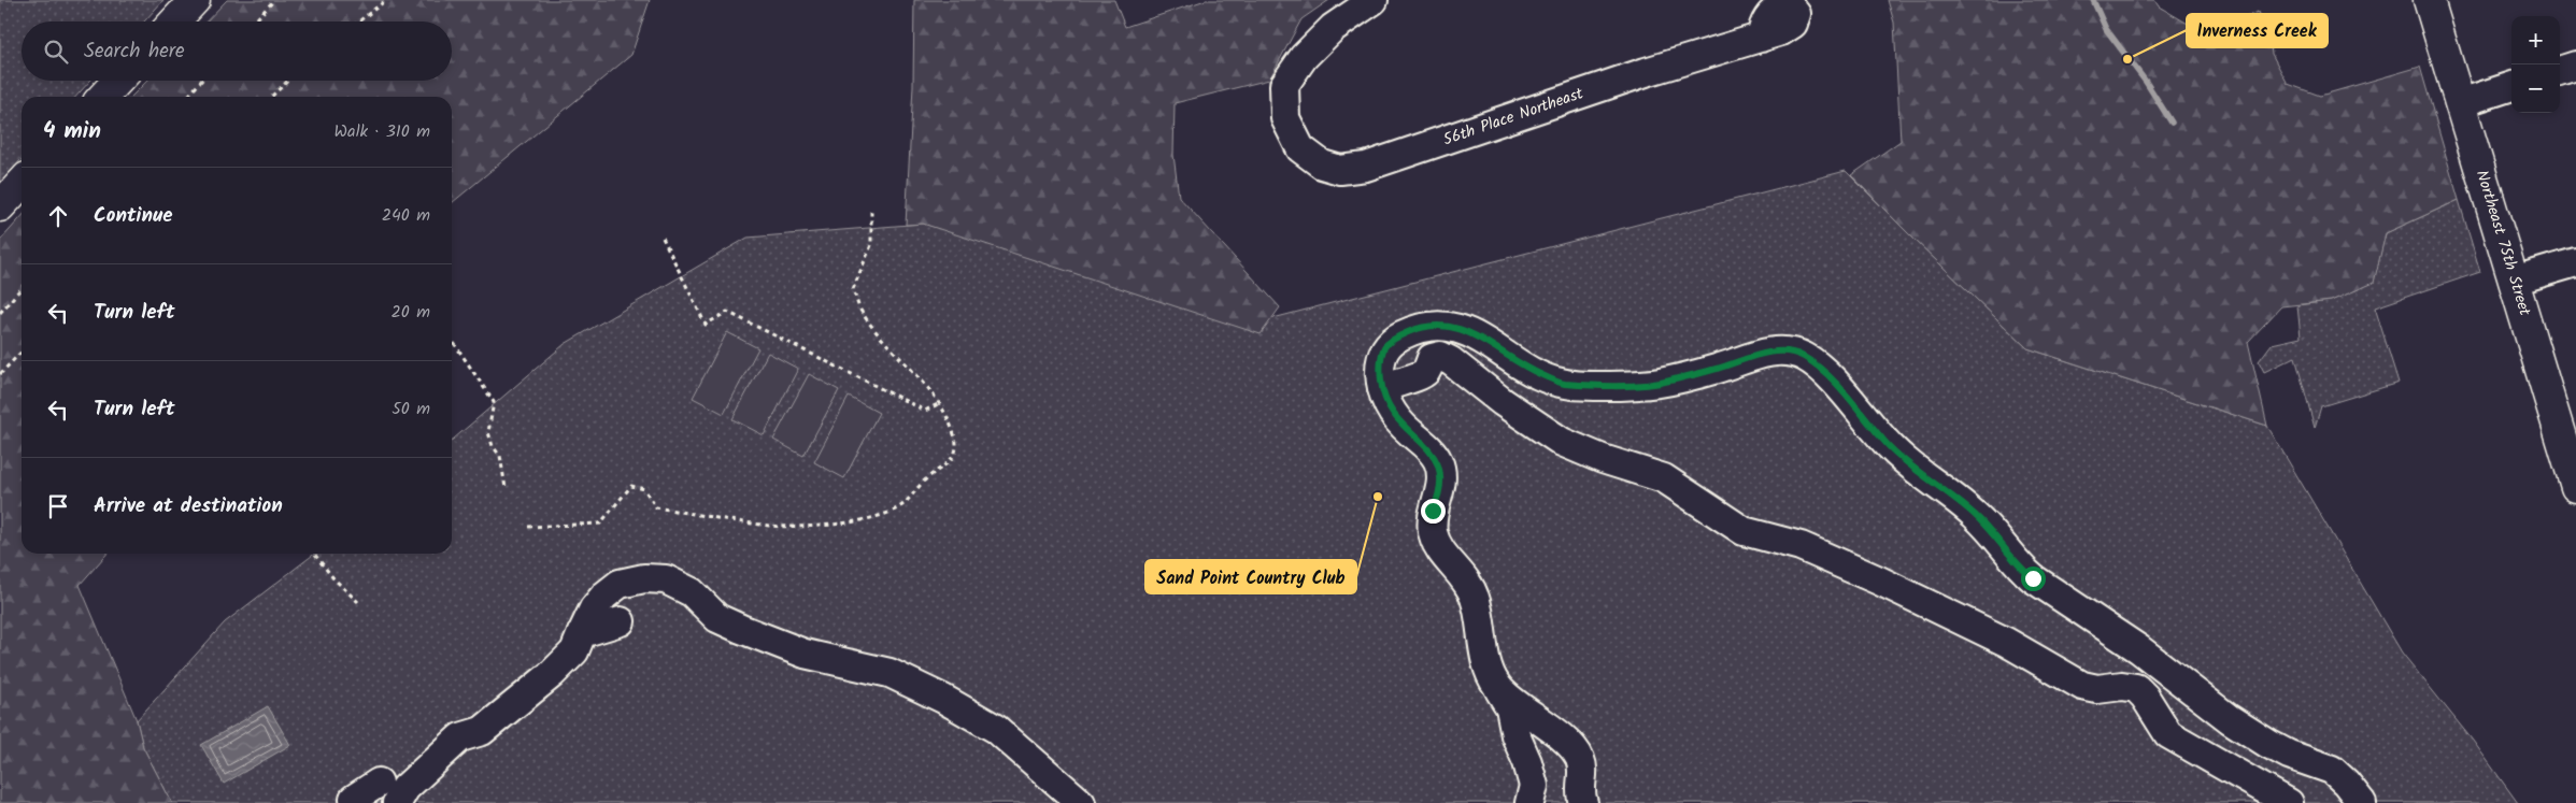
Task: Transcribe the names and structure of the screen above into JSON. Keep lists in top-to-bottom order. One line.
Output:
{"streets":{"main road":["Northeast 75th Street"],"street":["56th Place Northeast"]},"places":["Inverness Creek","Sand Point Country Club"],"page":{"map_buttons":["+","−"],"search":"Search here","heading":["4 min","Walk · 310 m"],"list":[["Continue","240 m"],["Turn left","20 m"],["Turn left","50 m"],"Arrive at destination"]}}
